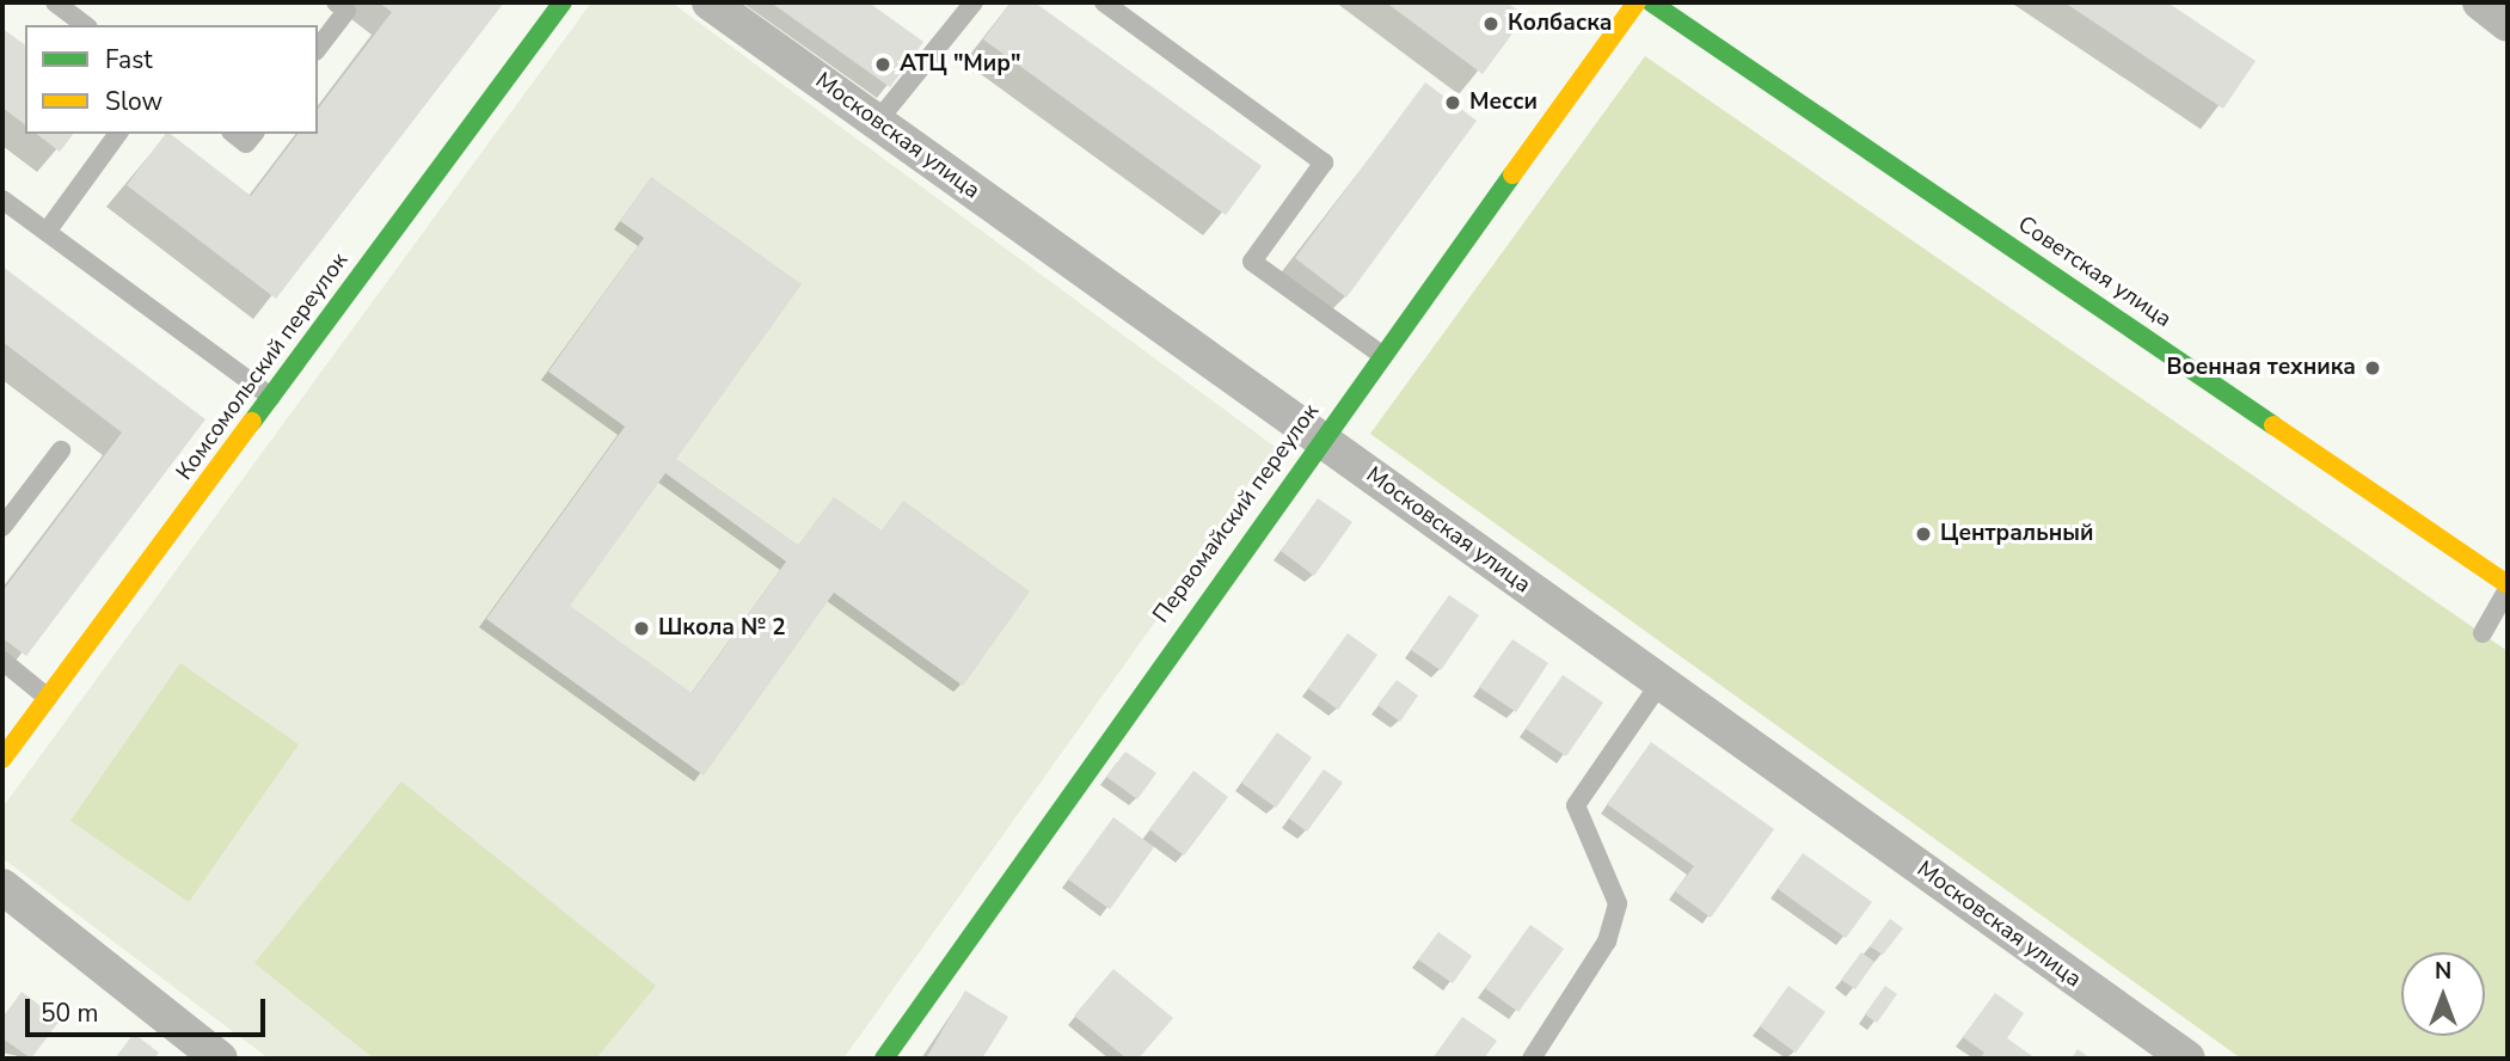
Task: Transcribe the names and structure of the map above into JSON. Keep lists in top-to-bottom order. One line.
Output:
{"streets":{"street":["Московская улица","Советская улица","Комсомольский переулок","Первомайский переулок"]},"crossings":[["Московская улица","Первомайский переулок"]],"places":["Колбаска","АТЦ \"Мир\"","Месси","Военная техника","Центральный","Школа № 2"],"legend":["Fast","Slow"],"scale_bar":"50 m","north":"top"}
